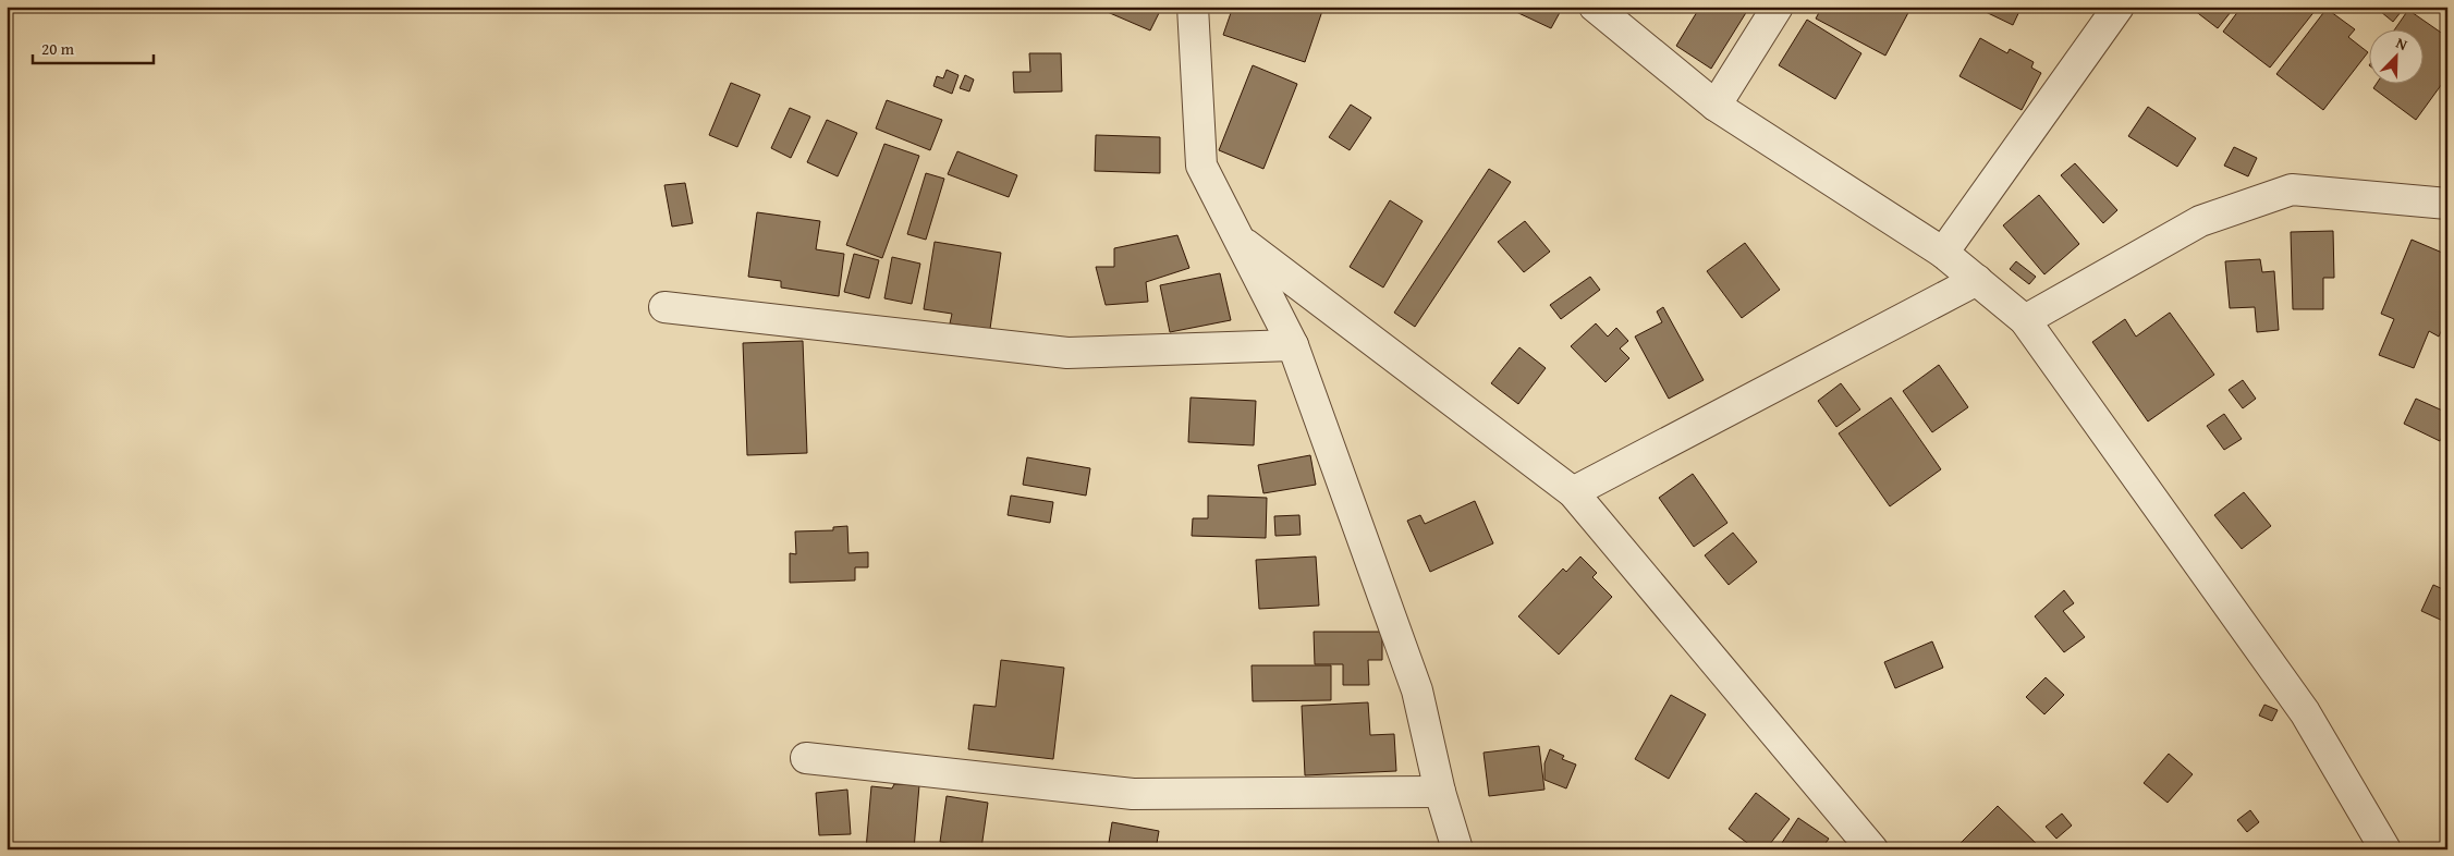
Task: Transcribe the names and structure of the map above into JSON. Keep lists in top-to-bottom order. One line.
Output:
{"scale_bar":"20 m","north":"top right"}
